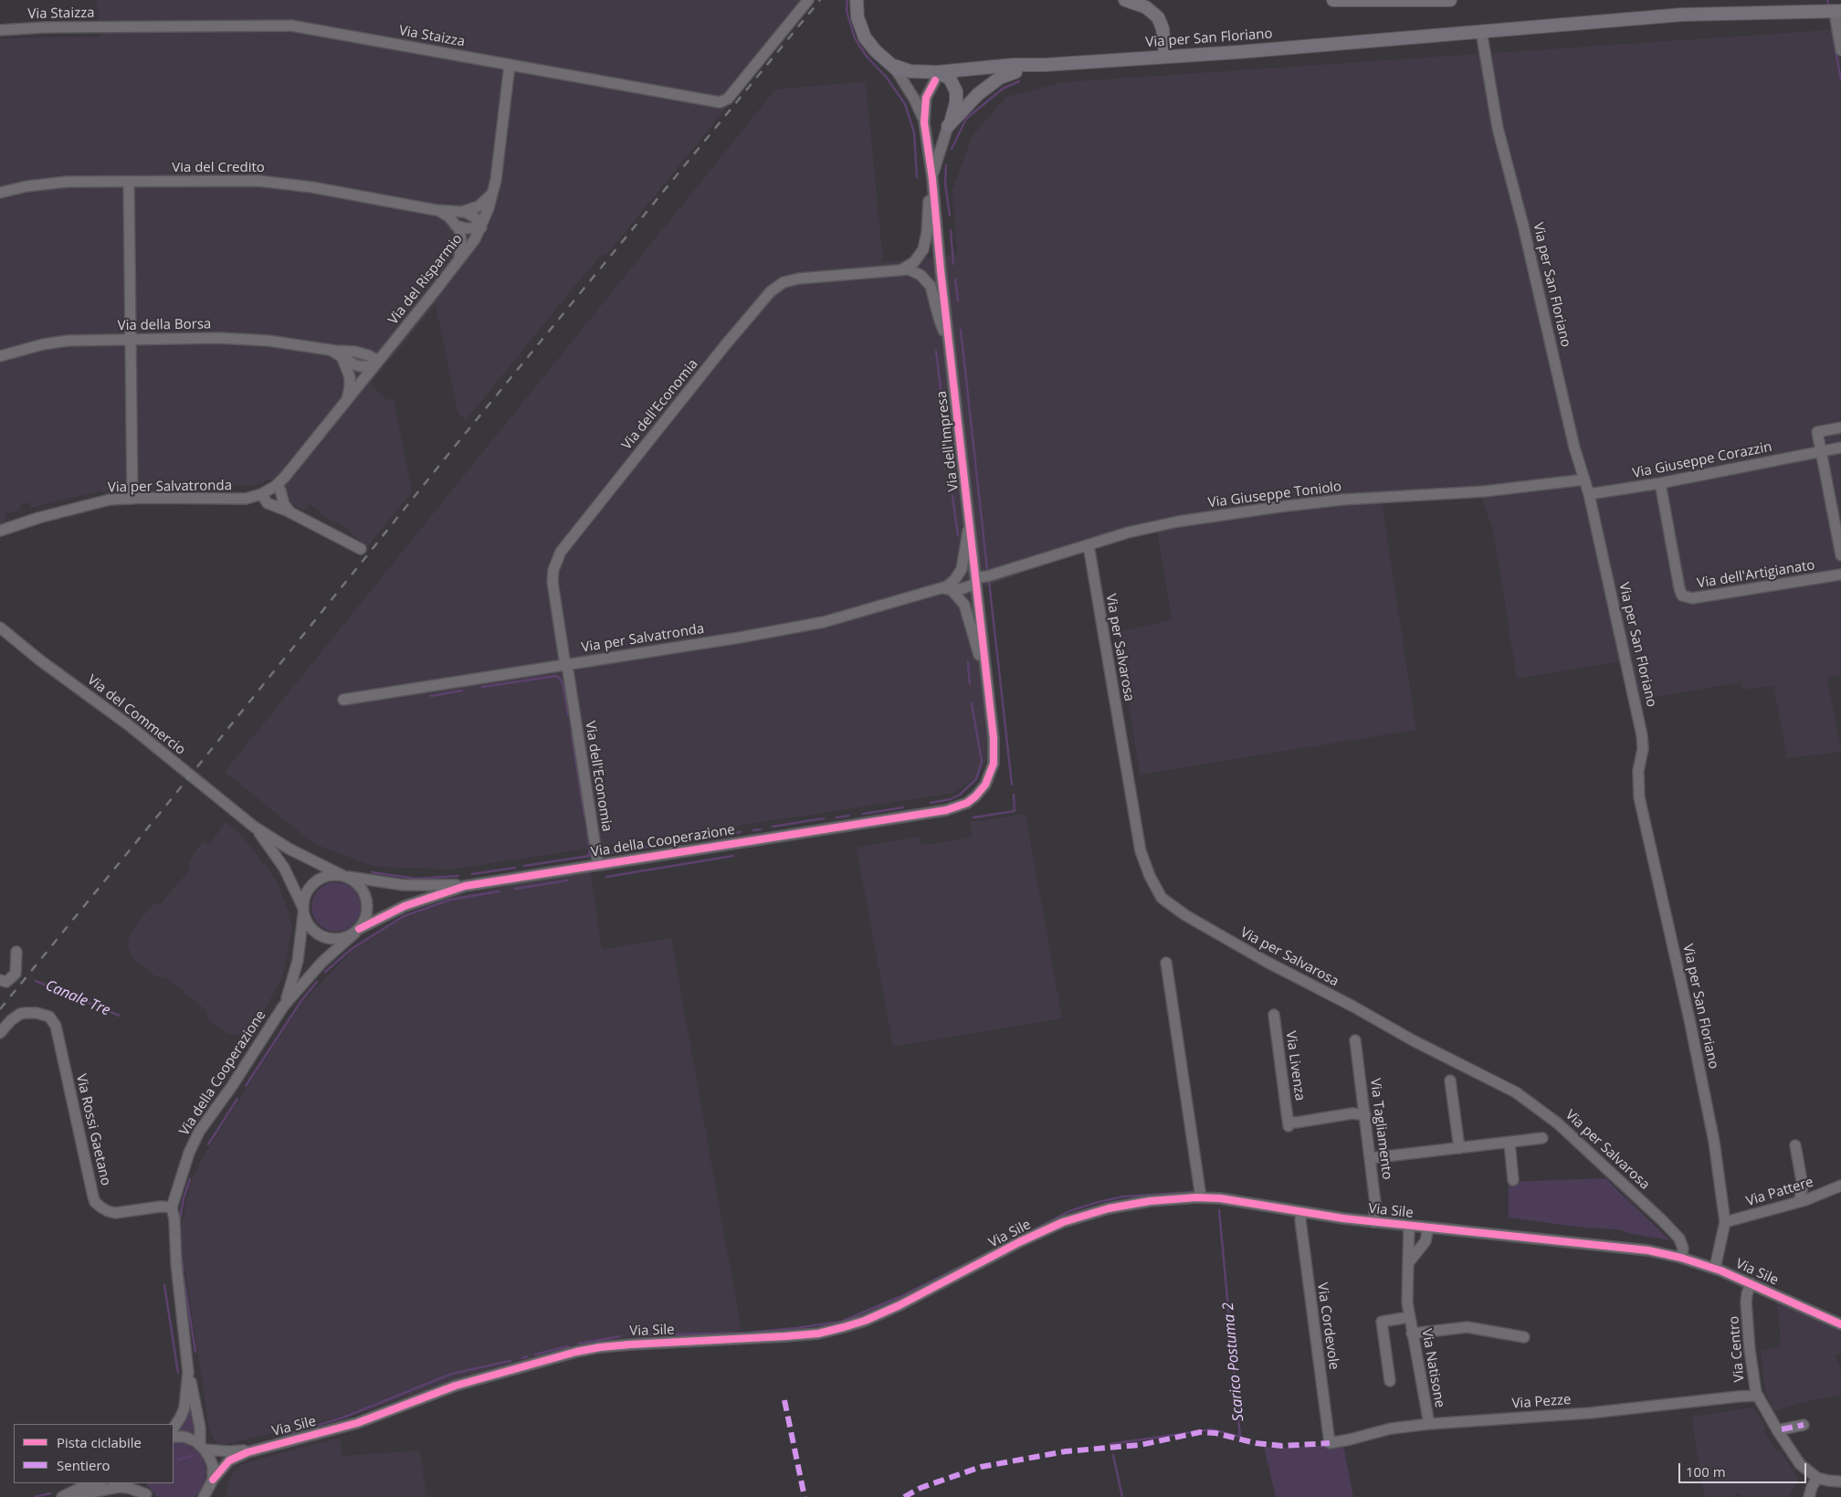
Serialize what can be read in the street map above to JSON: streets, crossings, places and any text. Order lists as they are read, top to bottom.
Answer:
{
  "streets": {
    "main road": ["Via per San Floriano"],
    "street": [
      "Via Staizza",
      "Via del Credito",
      "Via del Risparmio",
      "Via della Borsa",
      "Via dell'Economia",
      "Via dell'Impresa",
      "Via Giuseppe Corazzin",
      "Via per Salvatronda",
      "Via Giuseppe Toniolo",
      "Via dell'Artigianato",
      "Via per Salvarosa",
      "Via del Commercio",
      "Via della Cooperazione",
      "Via Livenza",
      "Via Tagliamento",
      "Via Rossi Gaetano",
      "Via Pattere",
      "Via Sile",
      "Via Cordevole",
      "Via Centro",
      "Via Natisone",
      "Via Pezze"
    ]
  },
  "crossings": [
    ["Via Staizza", "Via del Risparmio"],
    ["Via per San Floriano", "Via dell'Impresa"],
    ["Via per San Floriano", "Via Giuseppe Corazzin"],
    ["Via per San Floriano", "Via Giuseppe Toniolo"],
    ["Via per San Floriano", "Via Pattere"],
    ["Via per San Floriano", "Via Sile"],
    ["Via del Credito", "Via del Risparmio"],
    ["Via del Risparmio", "Via della Borsa"],
    ["Via del Risparmio", "Via per Salvatronda"],
    ["Via dell'Economia", "Via dell'Impresa"],
    ["Via dell'Economia", "Via per Salvatronda"],
    ["Via dell'Economia", "Via della Cooperazione"],
    ["Via dell'Impresa", "Via per Salvatronda"],
    ["Via dell'Impresa", "Via Giuseppe Toniolo"],
    ["Via dell'Impresa", "Via della Cooperazione"],
    ["Via Giuseppe Corazzin", "Via dell'Artigianato"],
    ["Via per Salvatronda", "Via Giuseppe Toniolo"],
    ["Via Giuseppe Toniolo", "Via per Salvarosa"],
    ["Via per Salvarosa", "Via Sile"],
    ["Via del Commercio", "Via della Cooperazione"],
    ["Via della Cooperazione", "Via Rossi Gaetano"],
    ["Via della Cooperazione", "Via Sile"],
    ["Via Livenza", "Via Tagliamento"],
    ["Via Tagliamento", "Via Sile"],
    ["Via Sile", "Via Cordevole"],
    ["Via Sile", "Via Centro"],
    ["Via Sile", "Via Natisone"],
    ["Via Cordevole", "Via Pezze"],
    ["Via Centro", "Via Pezze"],
    ["Via Natisone", "Via Pezze"]
  ],
  "water": ["Canale Tre", "Scarico Postuma 2"],
  "legend": ["Pista ciclabile", "Sentiero"],
  "scale_bar": "100 m"
}
